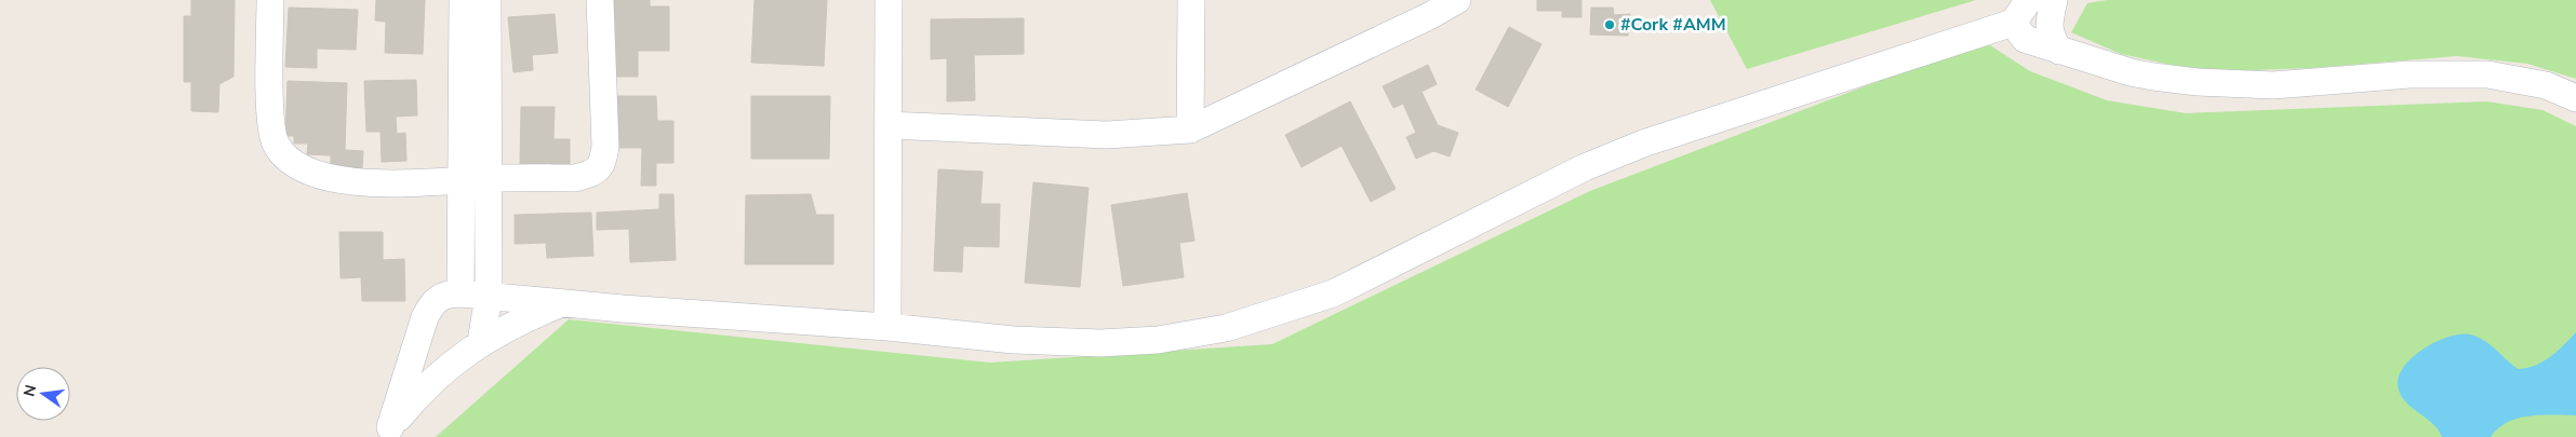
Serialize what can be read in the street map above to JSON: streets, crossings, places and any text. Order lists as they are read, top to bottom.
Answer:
{
  "places": ["#Cork #AMM"],
  "north": "left"
}
